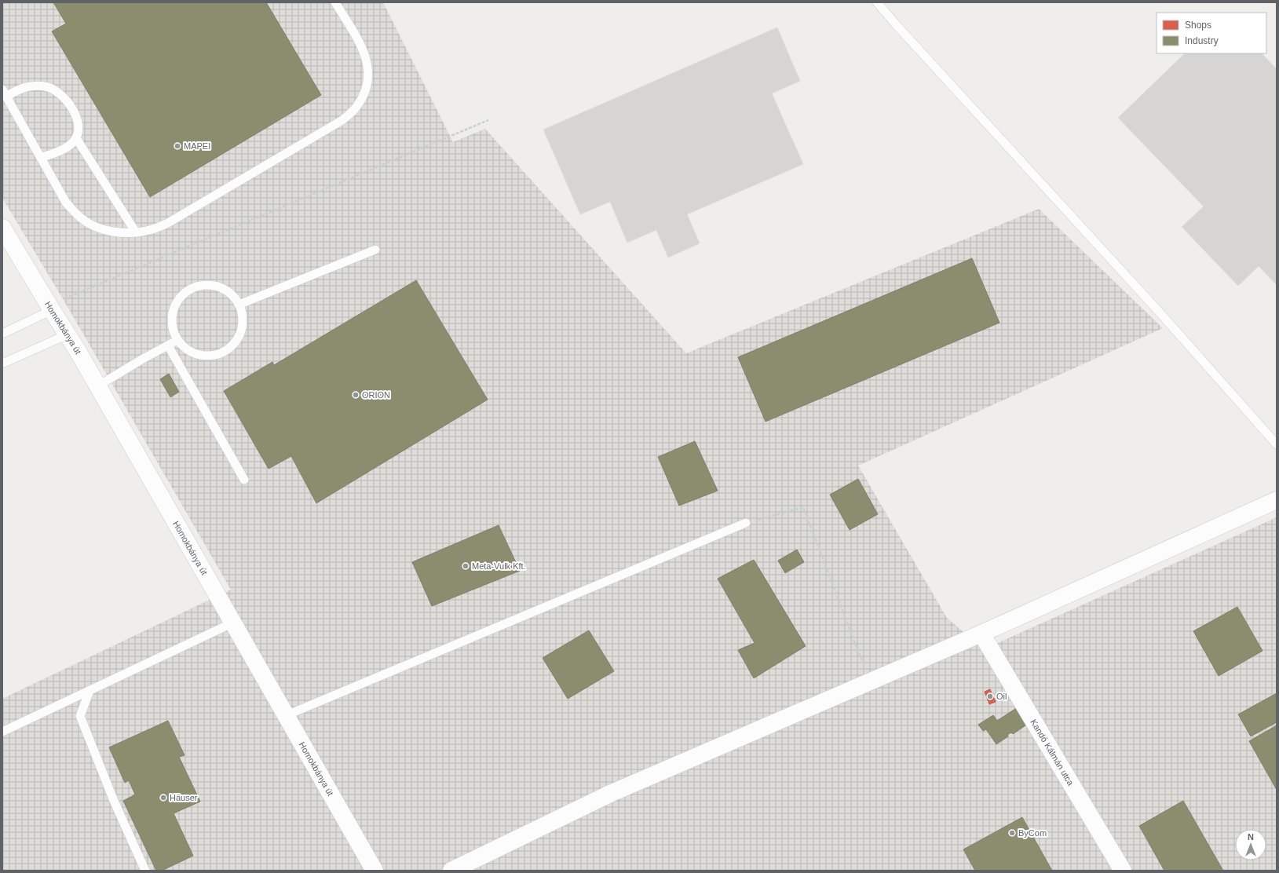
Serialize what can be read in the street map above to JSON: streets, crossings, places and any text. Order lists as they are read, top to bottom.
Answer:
{
  "streets": {
    "street": ["Homokbánya út", "Kandó Kálmán utca"]
  },
  "places": [
    "MAPEI",
    "ORION",
    "Meta-Vulk Kft.",
    "Oil",
    "Häuser",
    "ByCom"
  ],
  "legend": ["Shops", "Industry"],
  "north": "top"
}
